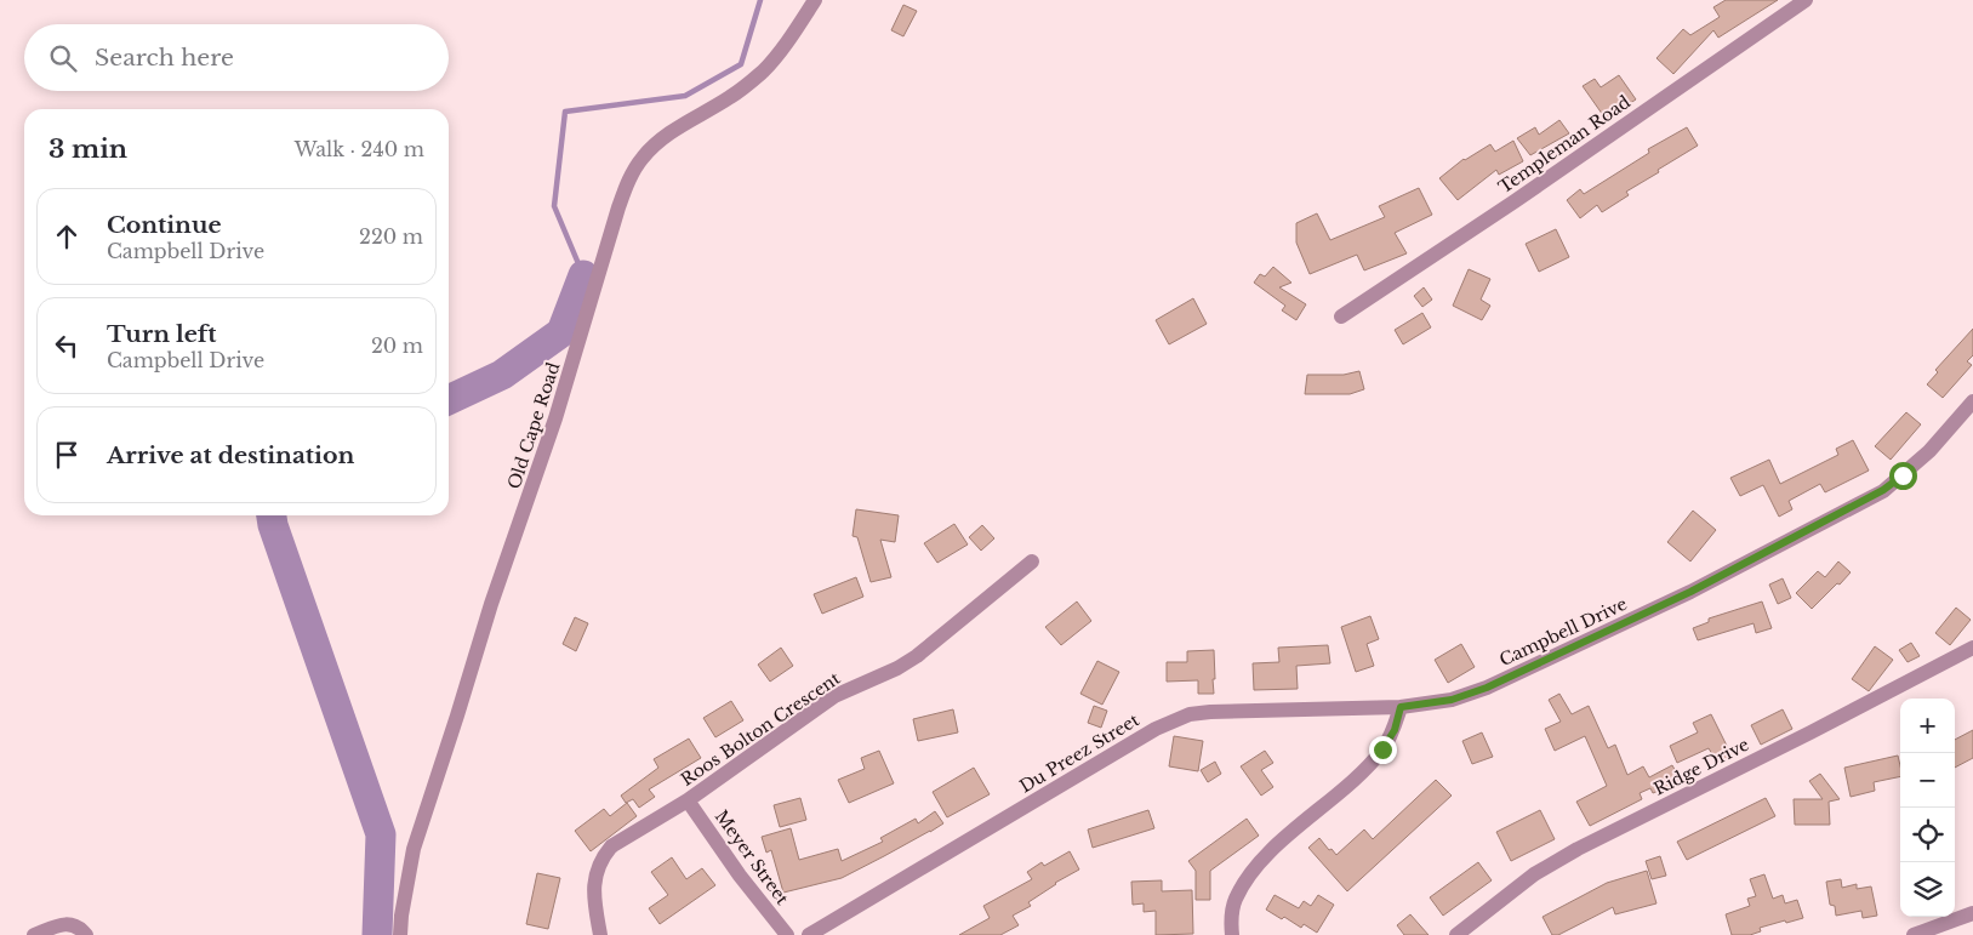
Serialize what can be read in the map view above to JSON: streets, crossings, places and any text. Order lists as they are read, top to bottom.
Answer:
{
  "streets": {
    "street": [
      "Templeman Road",
      "Old Cape Road",
      "Campbell Drive",
      "Roos Bolton Crescent",
      "Du Preez Street",
      "Ridge Drive",
      "Meyer Street"
    ]
  },
  "crossings": [
    ["Campbell Drive", "Du Preez Street"],
    ["Roos Bolton Crescent", "Meyer Street"]
  ],
  "page": {
    "search": "Search here",
    "heading": ["3 min", "Walk · 240 m"],
    "list": [
      ["Continue", "Campbell Drive", "220 m"],
      ["Turn left", "Campbell Drive", "20 m"],
      "Arrive at destination"
    ],
    "map_buttons": ["+", "−"]
  }
}
